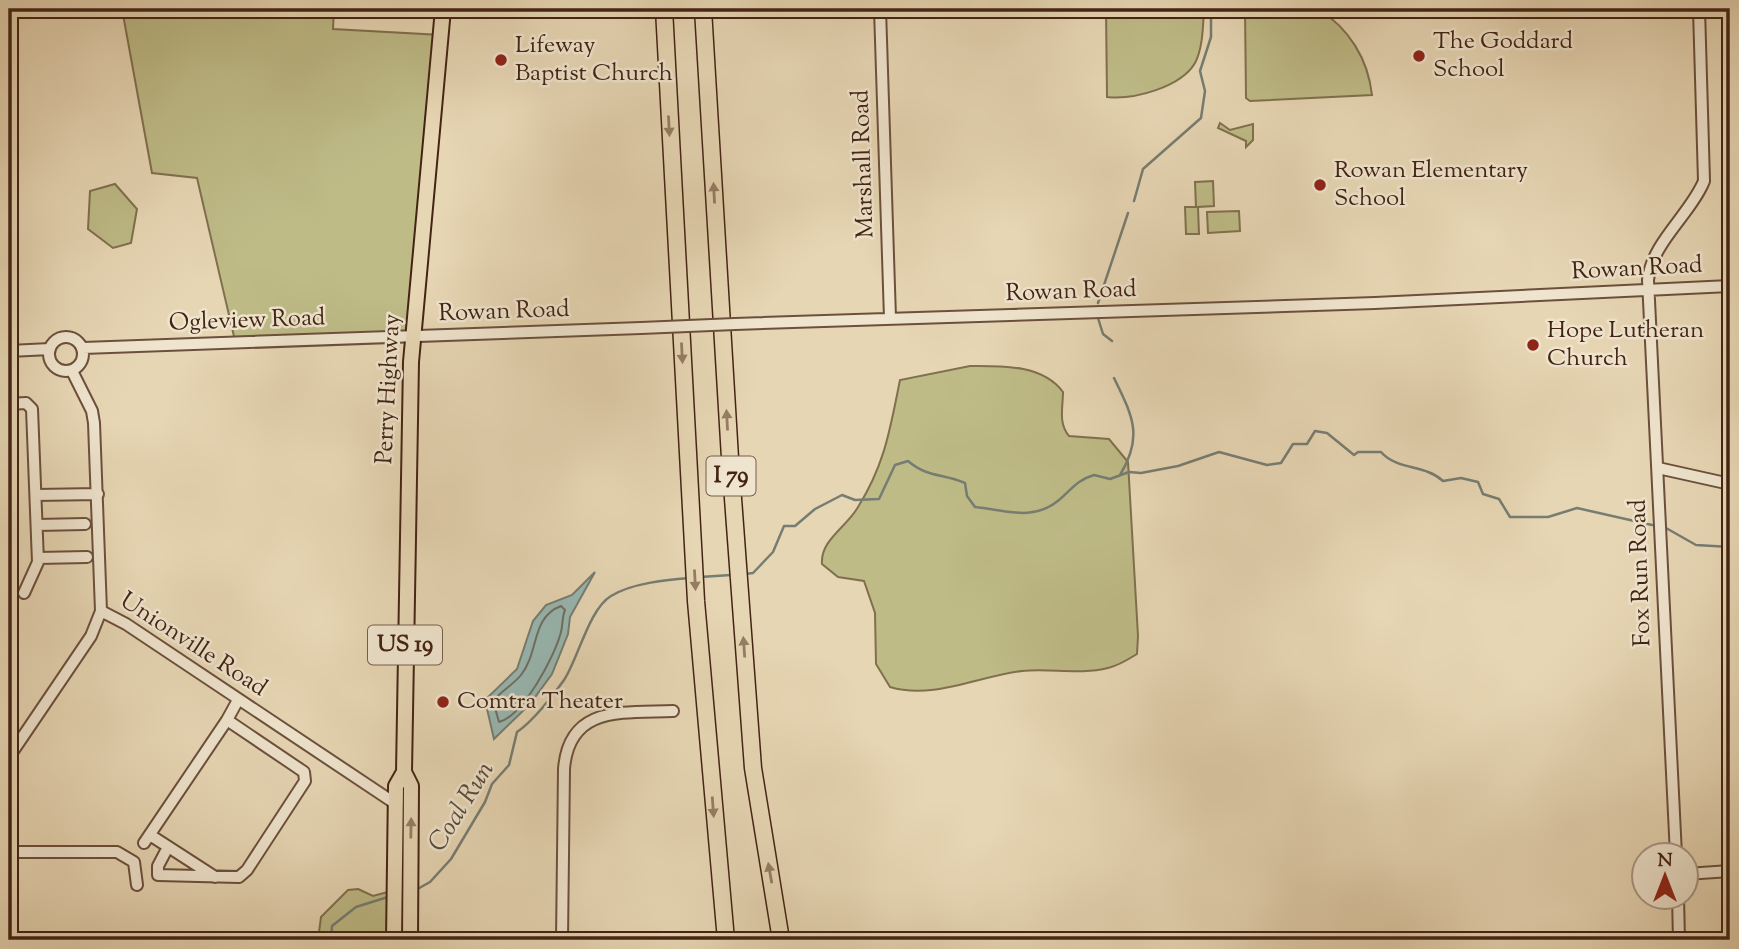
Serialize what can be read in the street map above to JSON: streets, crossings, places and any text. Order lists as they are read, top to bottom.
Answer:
{
  "streets": {
    "highway": ["I 79"],
    "main road": ["Perry Highway", "US 19"],
    "street": [
      "Marshall Road",
      "Rowan Road",
      "Ogleview Road",
      "Fox Run Road",
      "Unionville Road"
    ]
  },
  "crossings": [
    ["Marshall Road", "Rowan Road"],
    ["Rowan Road", "Ogleview Road"],
    ["Rowan Road", "Perry Highway"],
    ["Rowan Road", "Fox Run Road"],
    ["Ogleview Road", "Perry Highway"],
    ["Ogleview Road", "Unionville Road"],
    ["Perry Highway", "Unionville Road"]
  ],
  "water": ["Coal Run"],
  "places": [
    "The Goddard School",
    "Lifeway Baptist Church",
    "Rowan Elementary School",
    "Hope Lutheran Church",
    "Comtra Theater"
  ],
  "north": "top"
}
